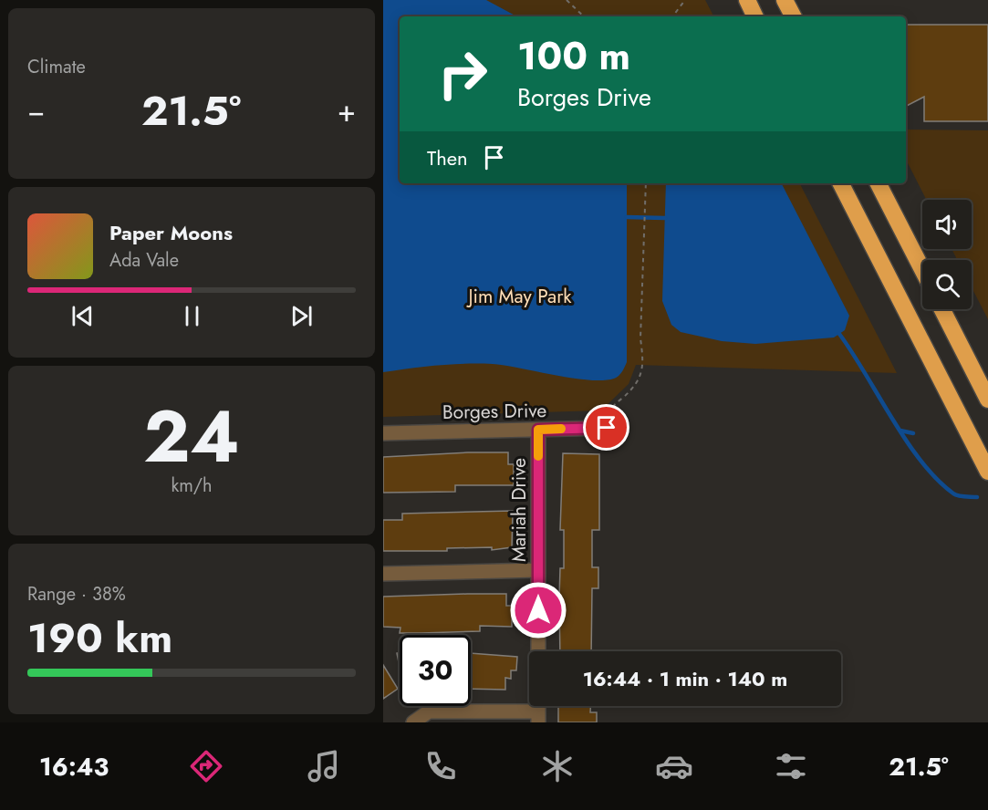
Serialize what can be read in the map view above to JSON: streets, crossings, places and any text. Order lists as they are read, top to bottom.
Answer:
{
  "streets": {
    "street": ["Borges Drive", "Mariah Drive"]
  },
  "crossings": [
    ["Borges Drive", "Mariah Drive"]
  ],
  "parks": ["Jim May Park"],
  "page": {
    "tile": [
      "Climate",
      ["24", "km/h"],
      ["Range · 38%", "190 km"]
    ],
    "turn": ["100 m", "Borges Drive"],
    "heat": ["−", "21.5°", "+"],
    "then": "Then",
    "song": ["Paper Moons", "Ada Vale"],
    "limit": "30",
    "trip": "16:44 · 1 min · 140 m",
    "tabs": ["16:43", "21.5°"]
  }
}
